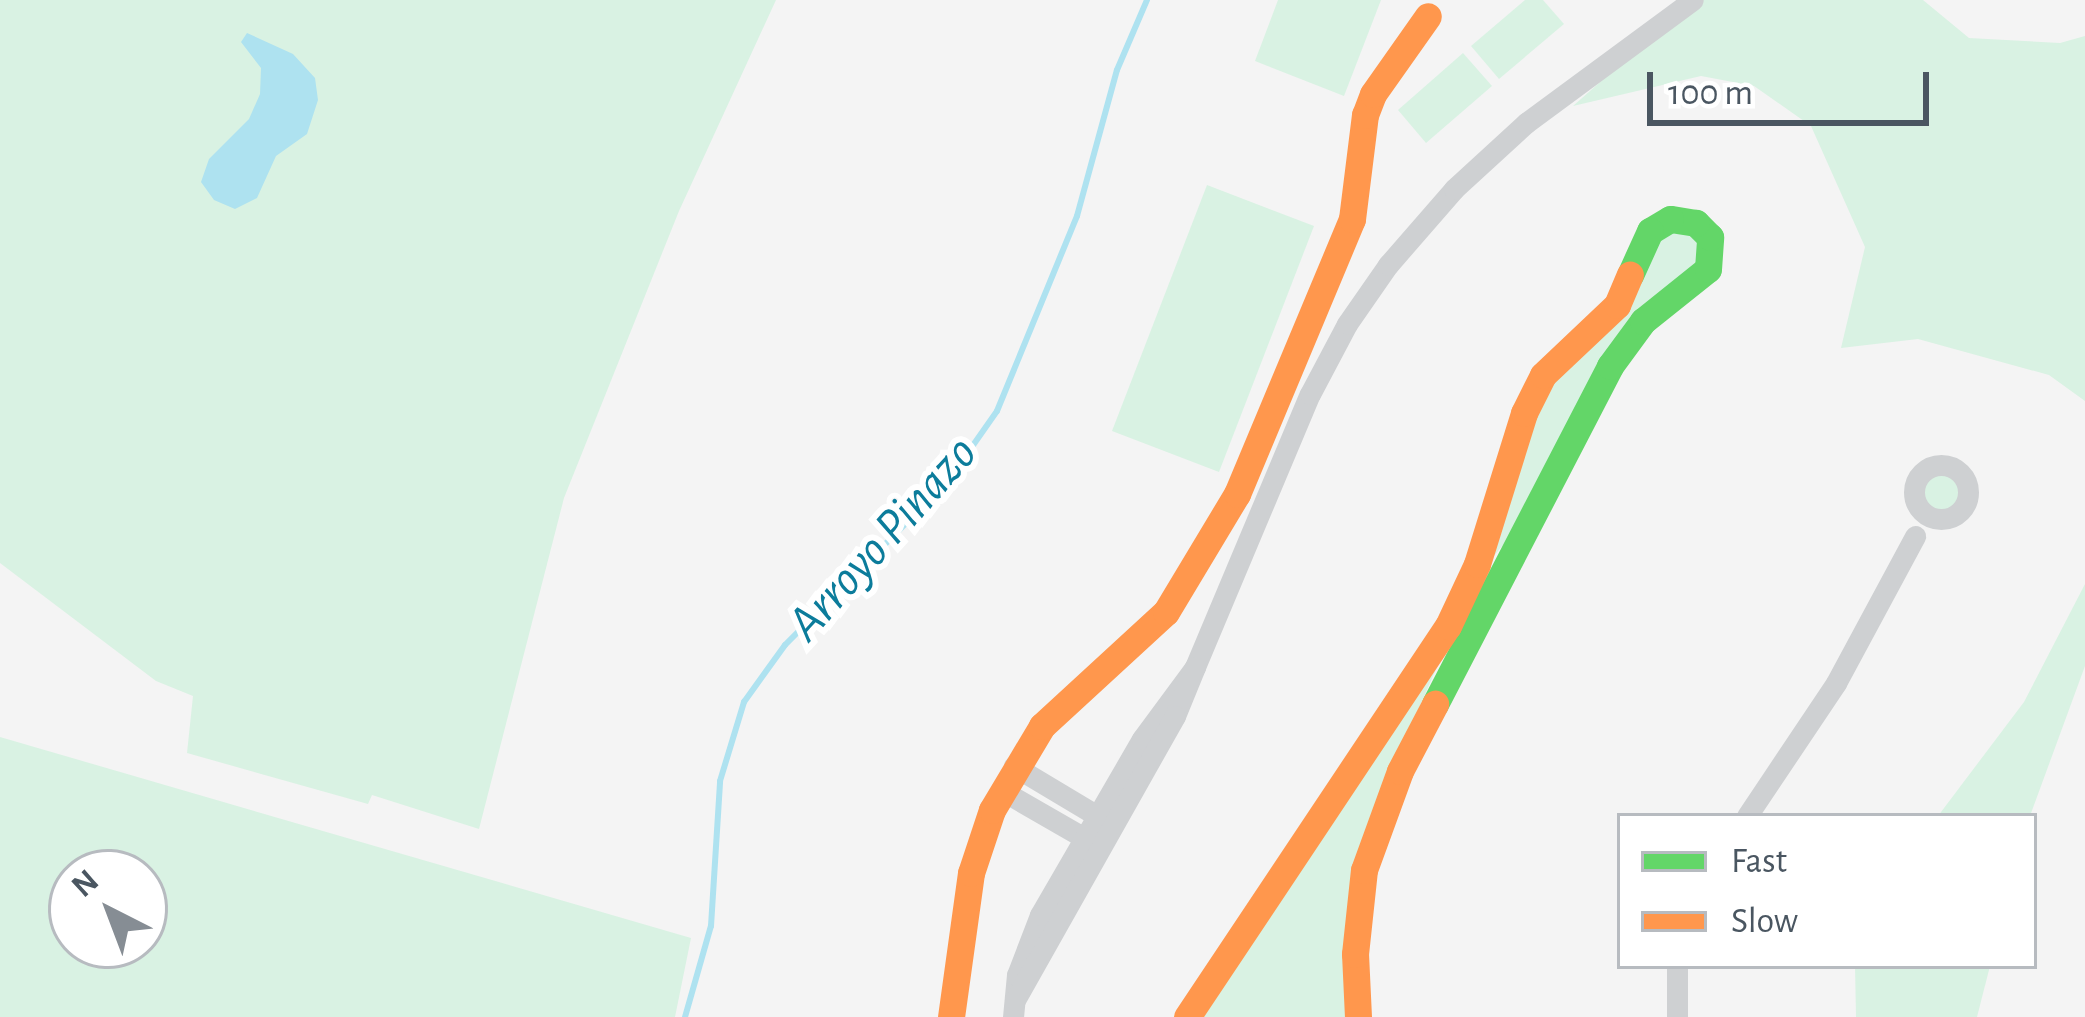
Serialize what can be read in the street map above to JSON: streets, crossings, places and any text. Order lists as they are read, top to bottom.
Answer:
{
  "water": ["Arroyo Pinazo"],
  "legend": ["Fast", "Slow"],
  "scale_bar": "100 m",
  "north": "top left"
}
